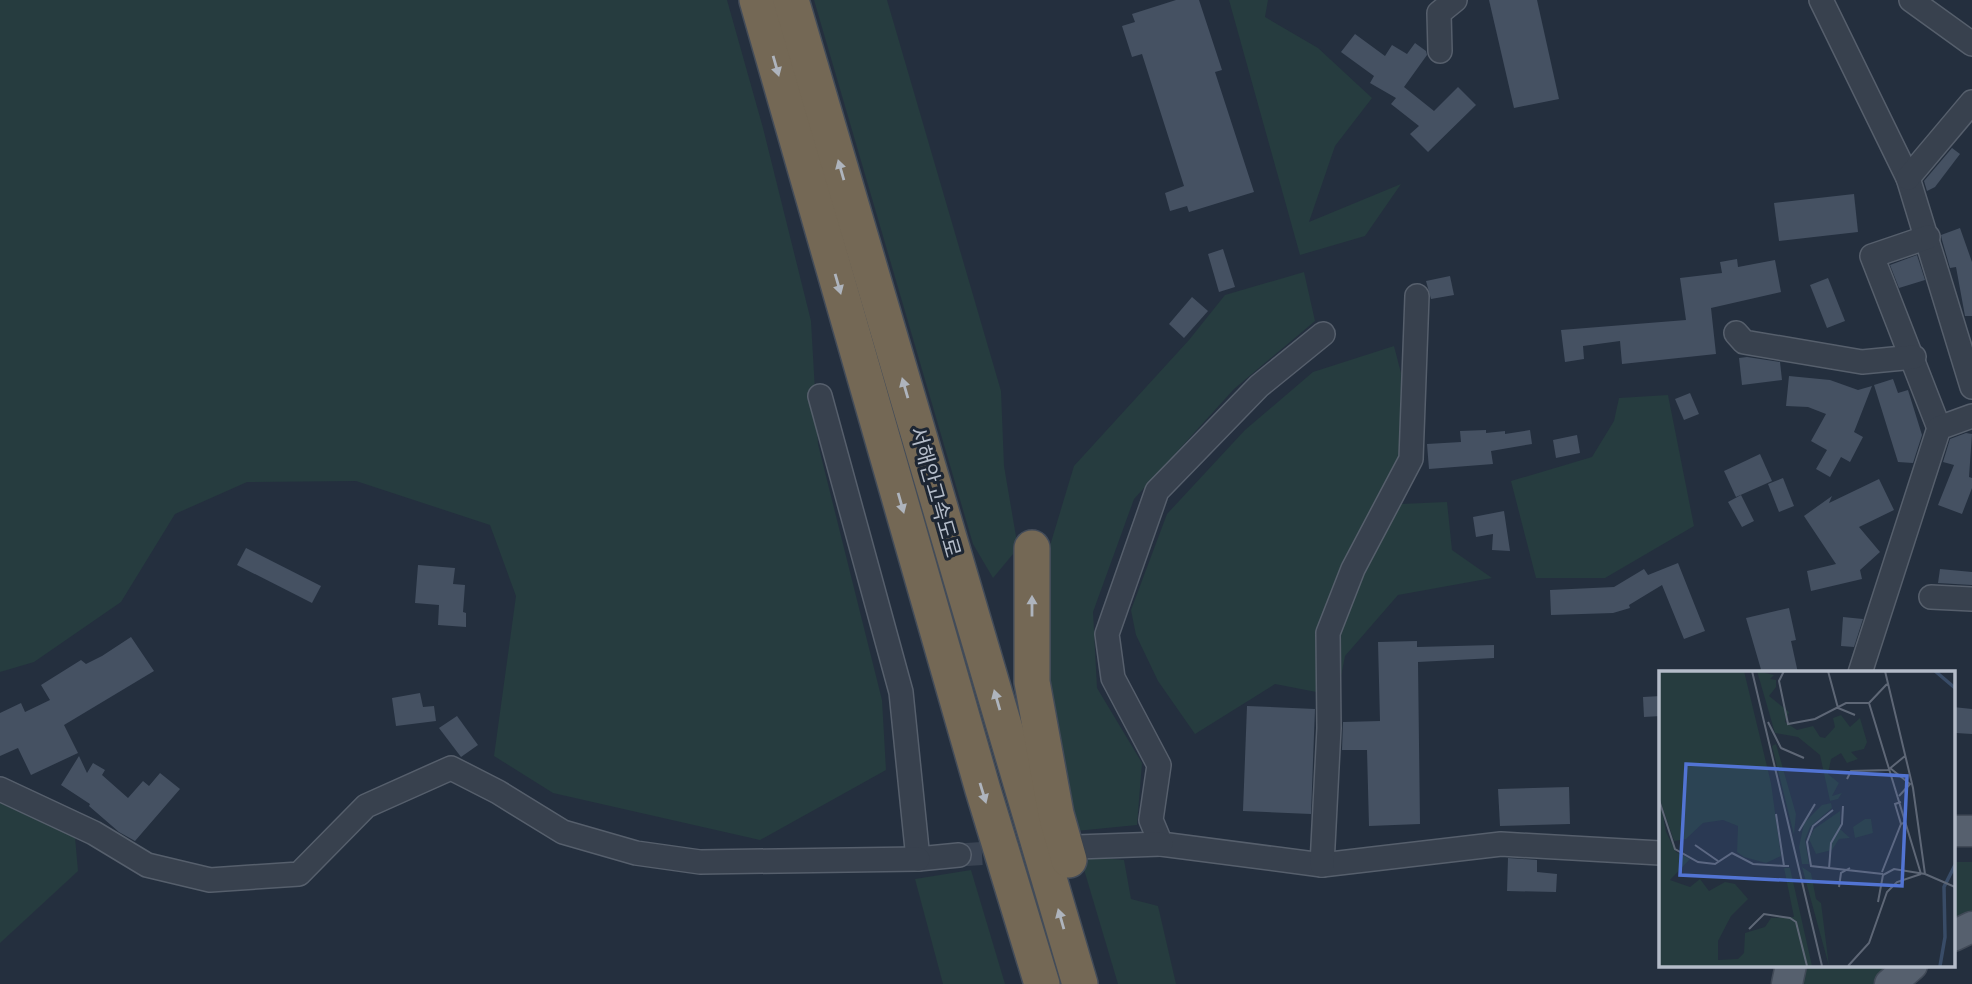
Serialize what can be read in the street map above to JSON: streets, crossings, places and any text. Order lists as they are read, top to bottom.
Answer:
{
  "streets": {
    "highway": ["서해안고속도로"]
  }
}
